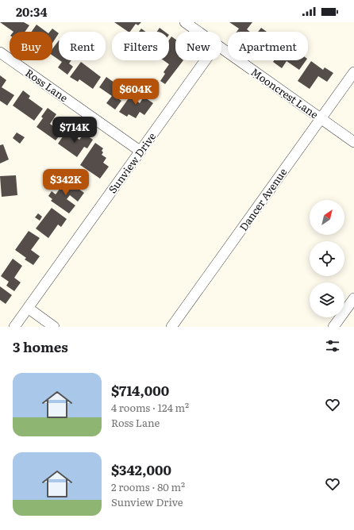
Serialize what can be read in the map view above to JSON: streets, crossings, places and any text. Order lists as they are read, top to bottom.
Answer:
{
  "streets": {
    "street": [
      "Ross Lane",
      "Mooncrest Lane",
      "Sunview Drive",
      "Dancer Avenue"
    ]
  },
  "crossings": [
    ["Ross Lane", "Sunview Drive"],
    ["Mooncrest Lane", "Dancer Avenue"]
  ],
  "north": "top right",
  "page": {
    "status": "20:34",
    "chip": [
      "Buy",
      "Rent",
      "Filters",
      "New",
      "Apartment"
    ],
    "price": ["$604K", "$714K", "$342K"],
    "heading": "3 homes",
    "list": [
      {
        "name": "$714,000",
        "note": "4 rooms · 124 m² · Ross Lane"
      },
      {
        "name": "$342,000",
        "note": "2 rooms · 80 m² · Sunview Drive"
      }
    ]
  }
}
